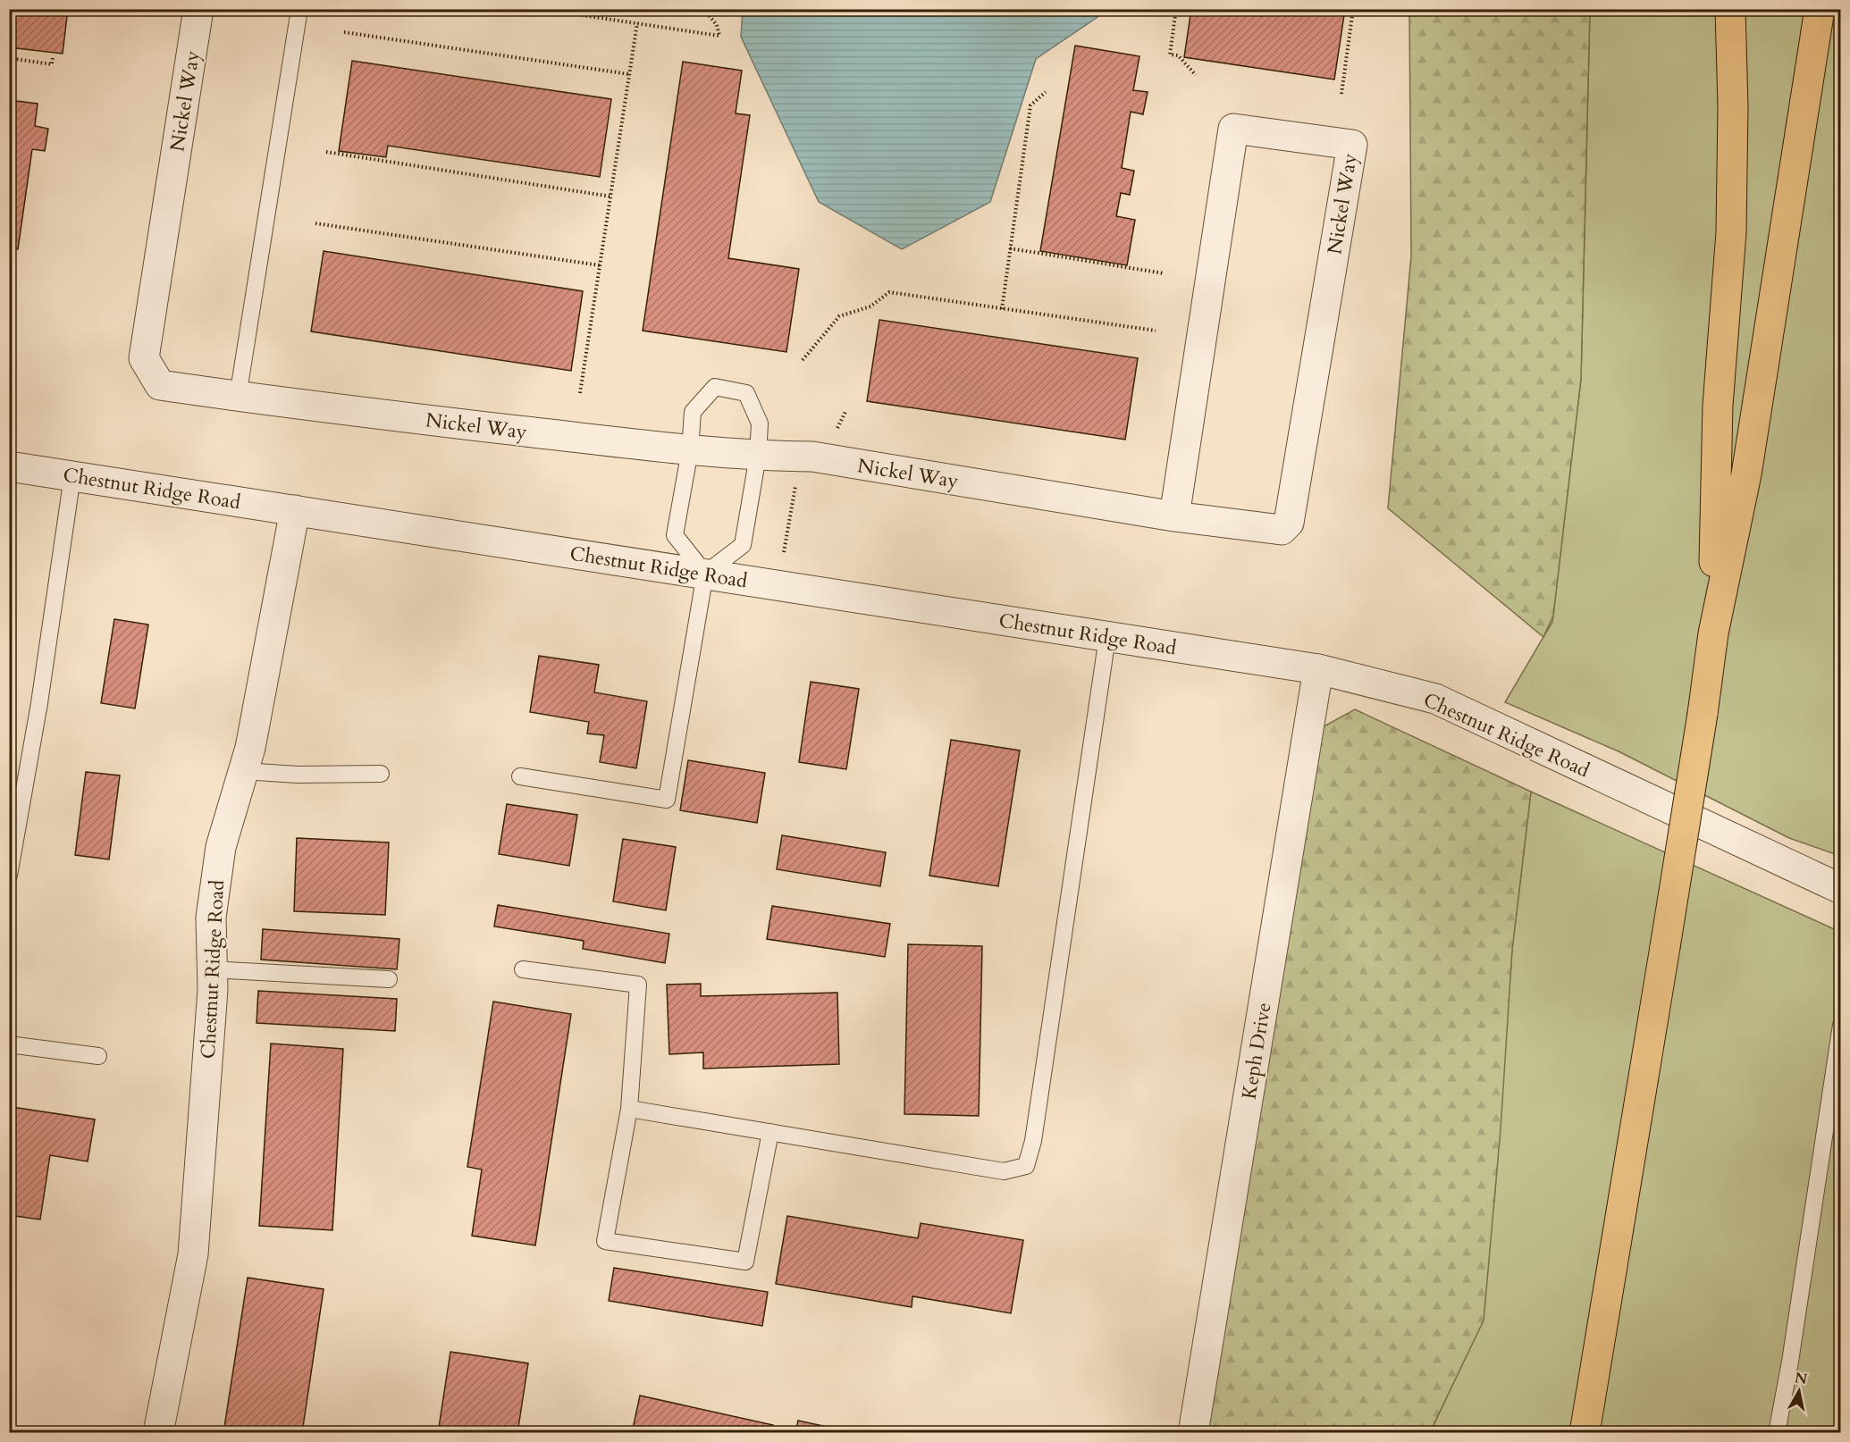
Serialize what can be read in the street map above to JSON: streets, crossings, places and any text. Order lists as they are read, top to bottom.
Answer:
{
  "streets": {
    "street": ["Nickel Way", "Chestnut Ridge Road", "Keph Drive"]
  },
  "crossings": [
    ["Chestnut Ridge Road", "Keph Drive"]
  ],
  "north": "top"
}
